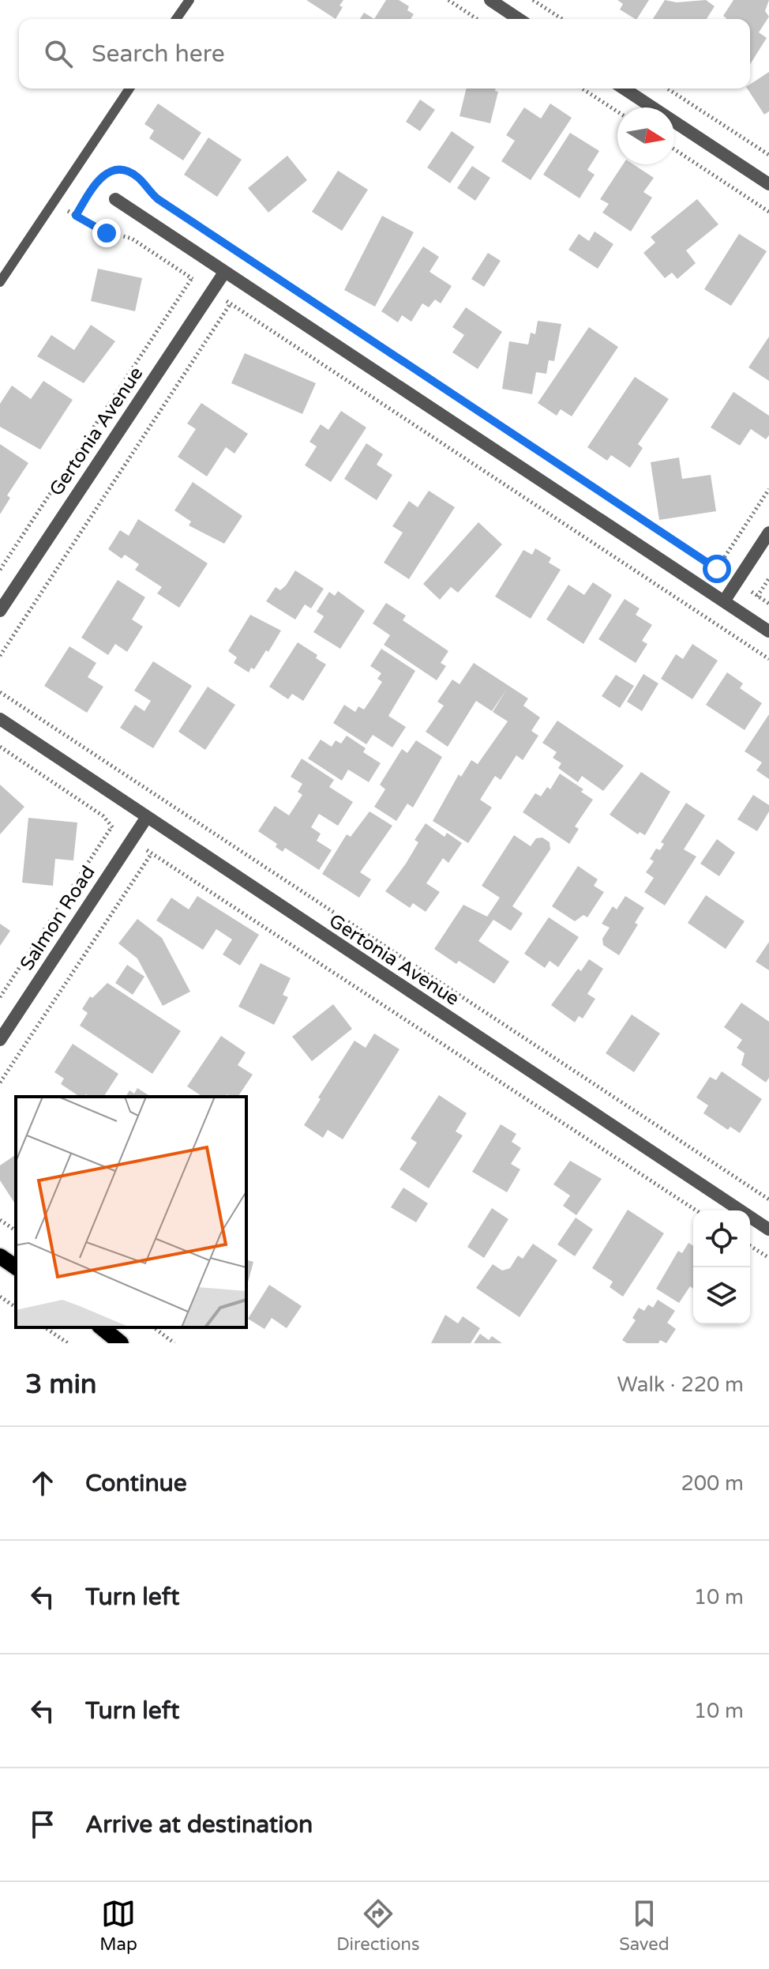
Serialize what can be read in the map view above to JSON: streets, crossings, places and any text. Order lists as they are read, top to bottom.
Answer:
{
  "streets": {
    "street": ["Gertonia Avenue", "Salmon Road"]
  },
  "crossings": [
    ["Gertonia Avenue", "Salmon Road"]
  ],
  "north": "right",
  "page": {
    "search": "Search here",
    "heading": ["3 min", "Walk · 220 m"],
    "list": [
      ["Continue", "200 m"],
      ["Turn left", "10 m"],
      ["Turn left", "10 m"],
      "Arrive at destination"
    ],
    "nav": ["Map", "Directions", "Saved"]
  }
}
